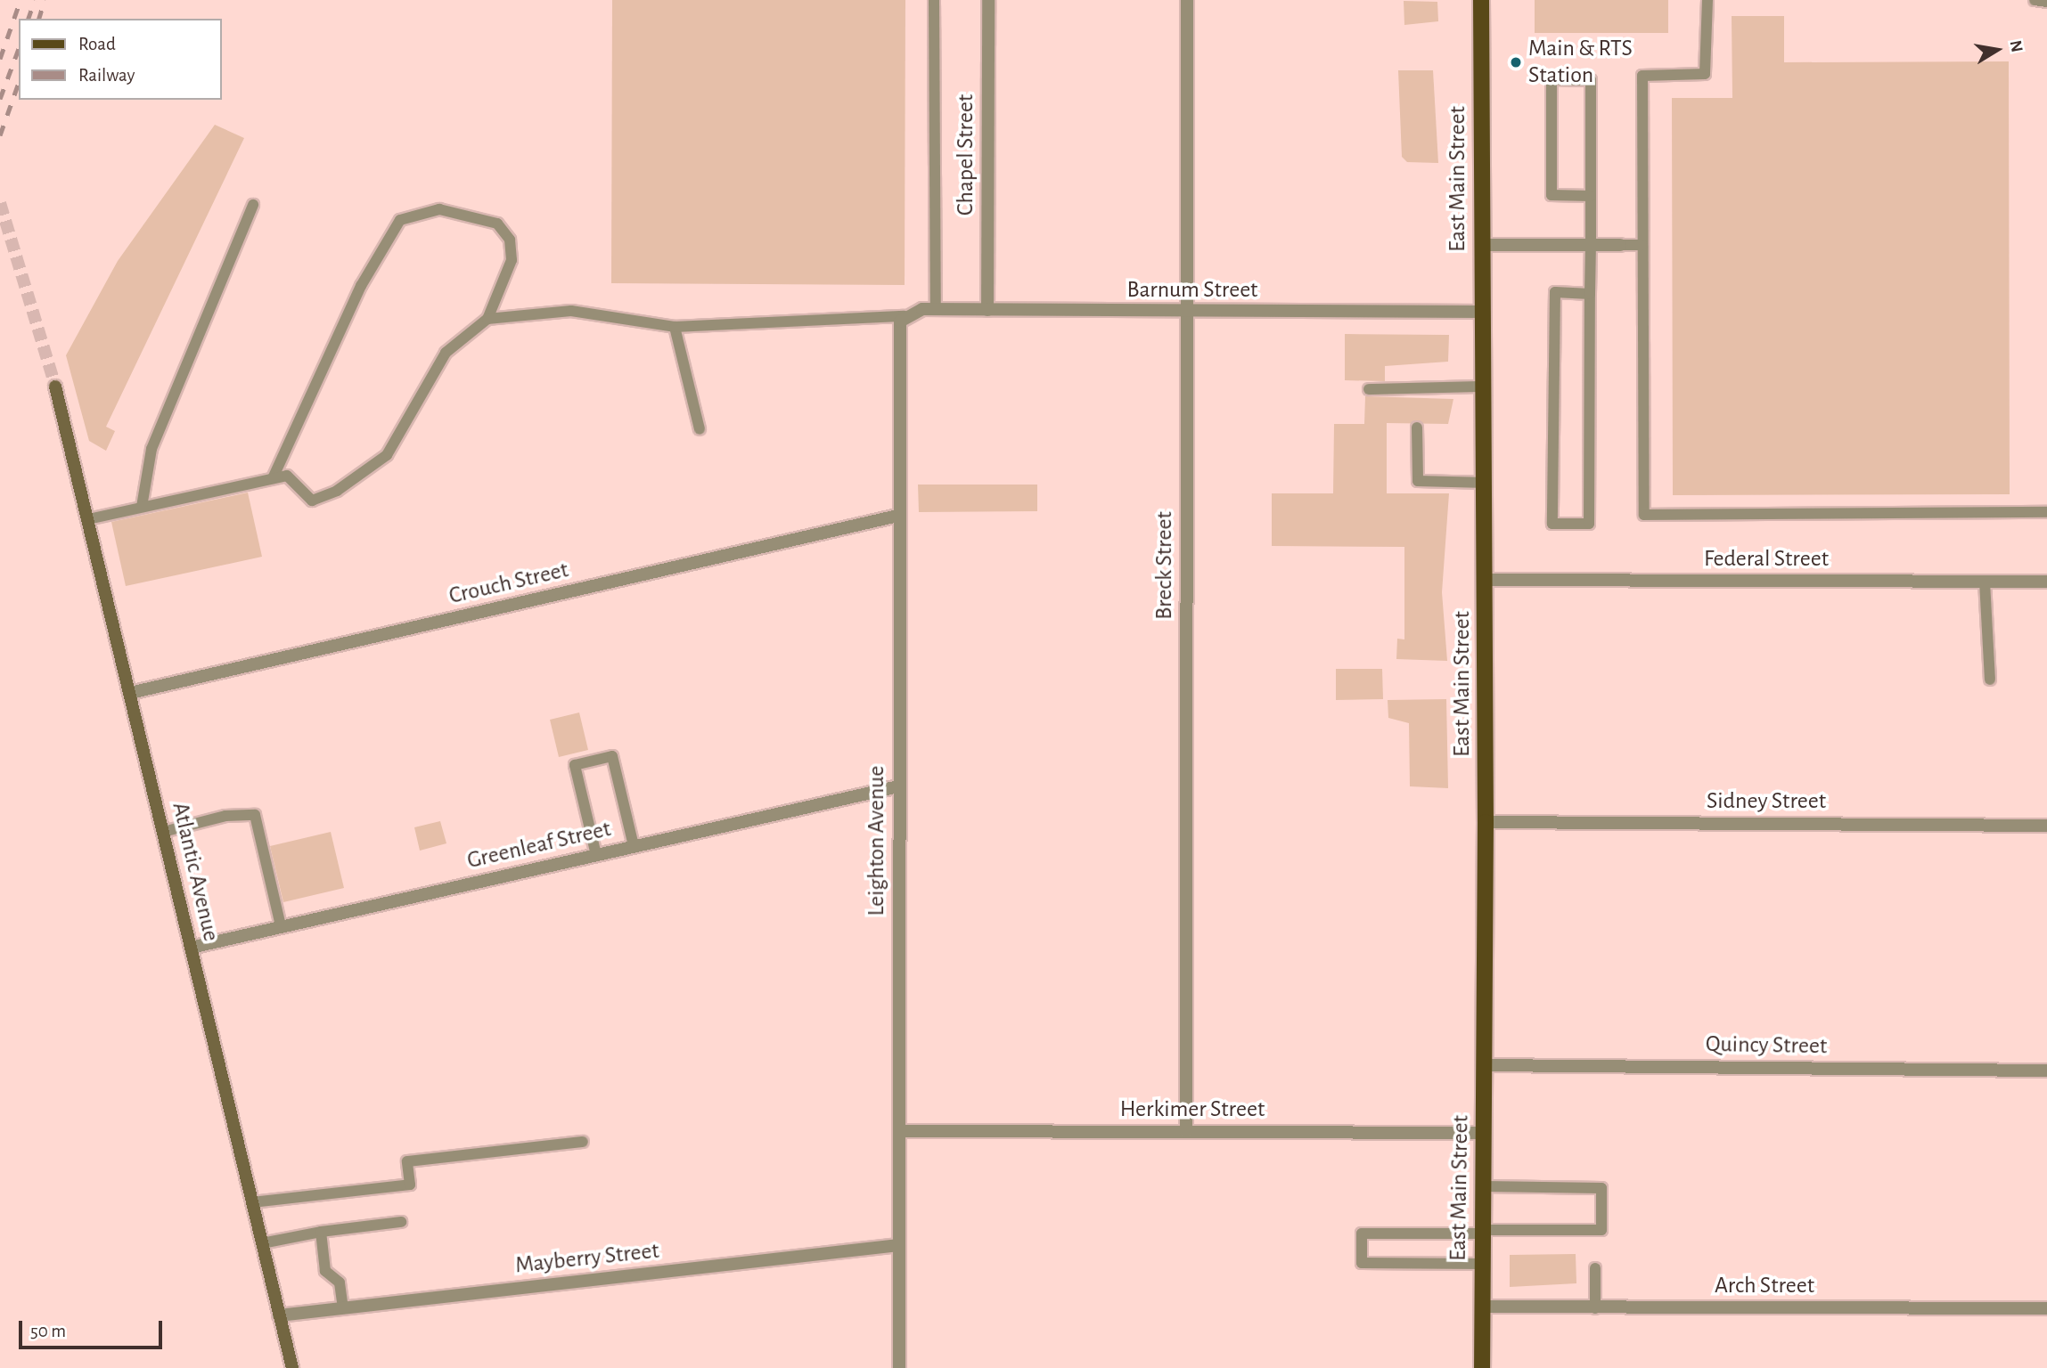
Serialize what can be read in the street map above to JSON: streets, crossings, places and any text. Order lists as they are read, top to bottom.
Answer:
{
  "streets": {
    "main road": ["East Main Street", "Atlantic Avenue"],
    "street": [
      "Chapel Street",
      "Barnum Street",
      "Federal Street",
      "Breck Street",
      "Crouch Street",
      "Sidney Street",
      "Leighton Avenue",
      "Greenleaf Street",
      "Quincy Street",
      "Herkimer Street",
      "Mayberry Street",
      "Arch Street"
    ]
  },
  "crossings": [
    ["Chapel Street", "Barnum Street"],
    ["East Main Street", "Barnum Street"],
    ["East Main Street", "Federal Street"],
    ["East Main Street", "Sidney Street"],
    ["East Main Street", "Quincy Street"],
    ["East Main Street", "Herkimer Street"],
    ["East Main Street", "Arch Street"],
    ["Barnum Street", "Breck Street"],
    ["Barnum Street", "Leighton Avenue"],
    ["Breck Street", "Herkimer Street"],
    ["Crouch Street", "Leighton Avenue"],
    ["Crouch Street", "Atlantic Avenue"],
    ["Leighton Avenue", "Greenleaf Street"],
    ["Leighton Avenue", "Herkimer Street"],
    ["Leighton Avenue", "Mayberry Street"],
    ["Greenleaf Street", "Atlantic Avenue"],
    ["Atlantic Avenue", "Mayberry Street"]
  ],
  "places": ["Main & RTS Station"],
  "legend": ["Road", "Railway"],
  "scale_bar": "50 m",
  "north": "right"
}
